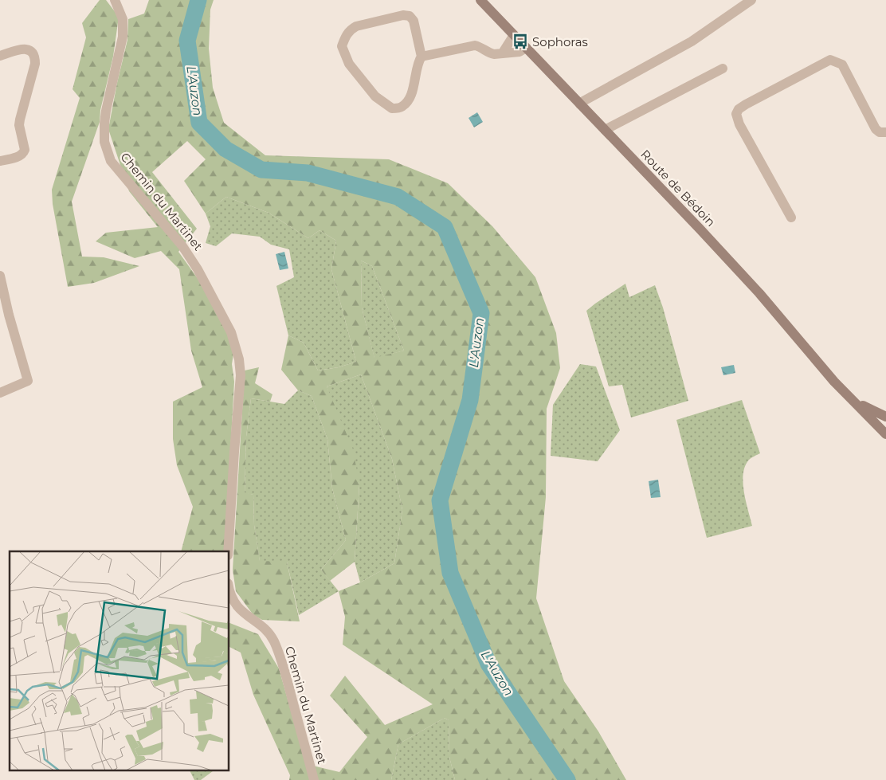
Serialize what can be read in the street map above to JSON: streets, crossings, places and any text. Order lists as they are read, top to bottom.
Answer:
{
  "streets": {
    "main road": ["Route de Bédoin"],
    "street": ["Chemin du Martinet"]
  },
  "water": ["L'Auzon"],
  "places": {
    "bus stop": ["Sophoras"]
  }
}
